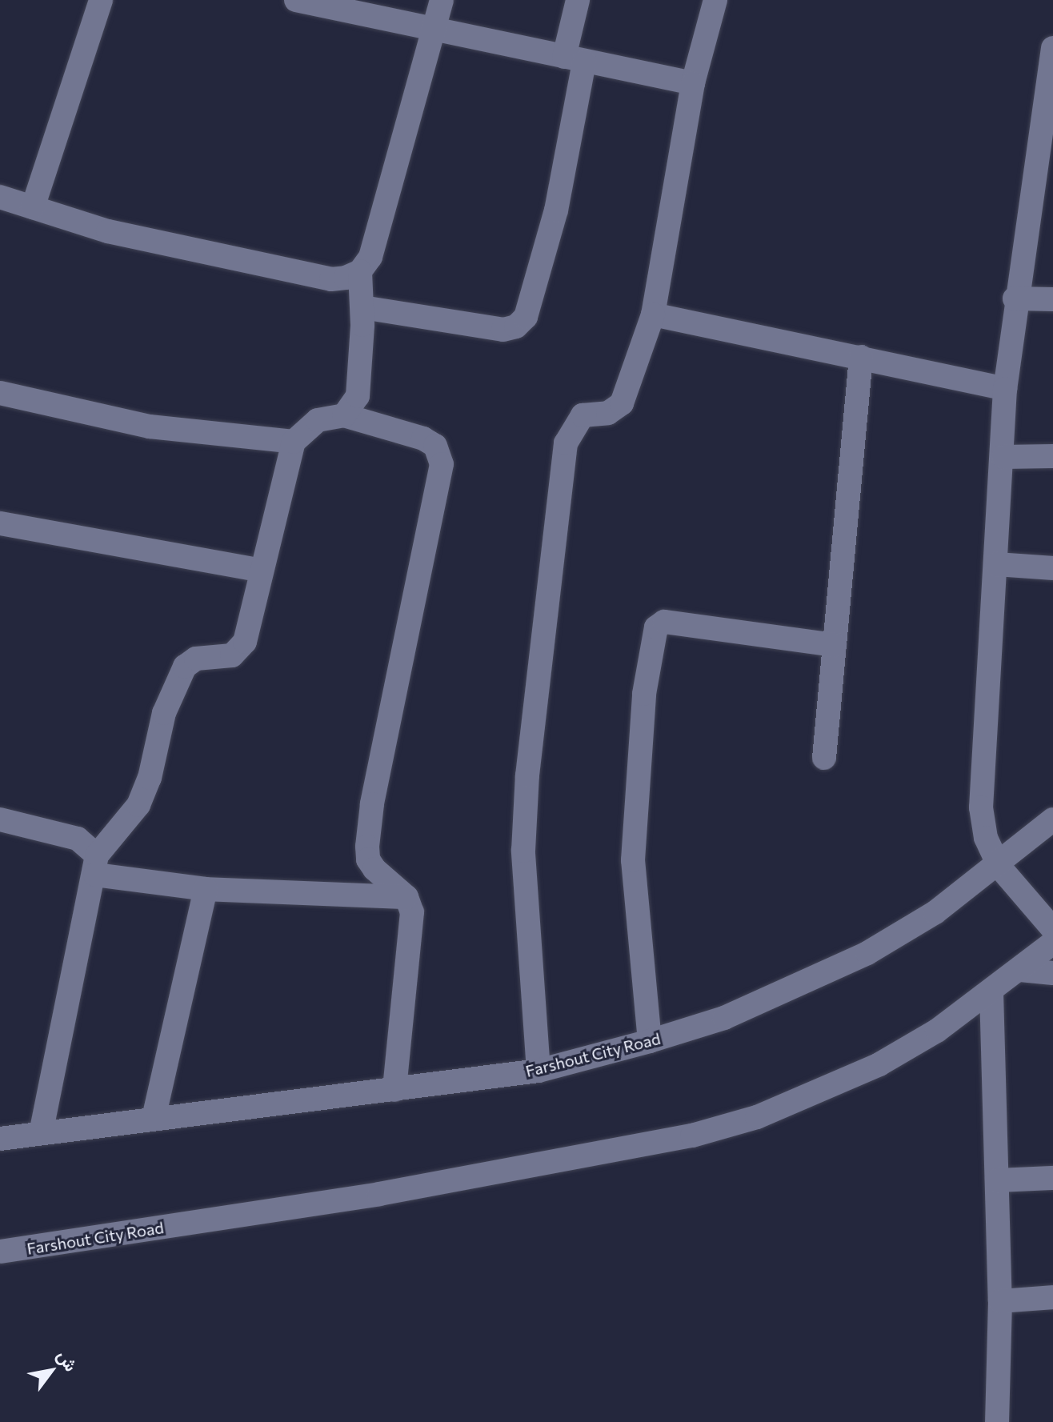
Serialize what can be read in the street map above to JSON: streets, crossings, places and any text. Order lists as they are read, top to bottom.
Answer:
{
  "streets": {
    "street": ["Farshout City Road"]
  },
  "north": "top right"
}
